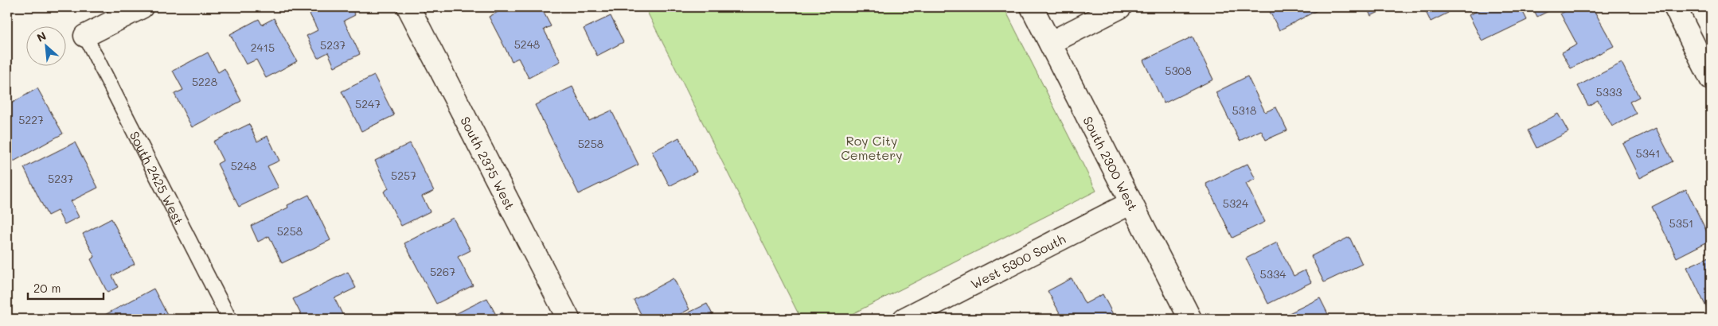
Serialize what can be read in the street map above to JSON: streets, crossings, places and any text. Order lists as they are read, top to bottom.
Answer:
{
  "streets": {
    "street": ["South 2375 West", "South 2300 West", "West 5300 South"],
    "lane": ["South 2425 West"]
  },
  "crossings": [
    ["South 2300 West", "West 5300 South"]
  ],
  "parks": ["Roy City Cemetery"],
  "house_numbers": [
    "5248",
    "5237",
    "2415",
    "5308",
    "5228",
    "5333",
    "5247",
    "5318",
    "5227",
    "5258",
    "5341",
    "5248",
    "5257",
    "5237",
    "5324",
    "5351",
    "5258",
    "5267",
    "5334"
  ],
  "scale_bar": "20 m",
  "north": "top left"
}
